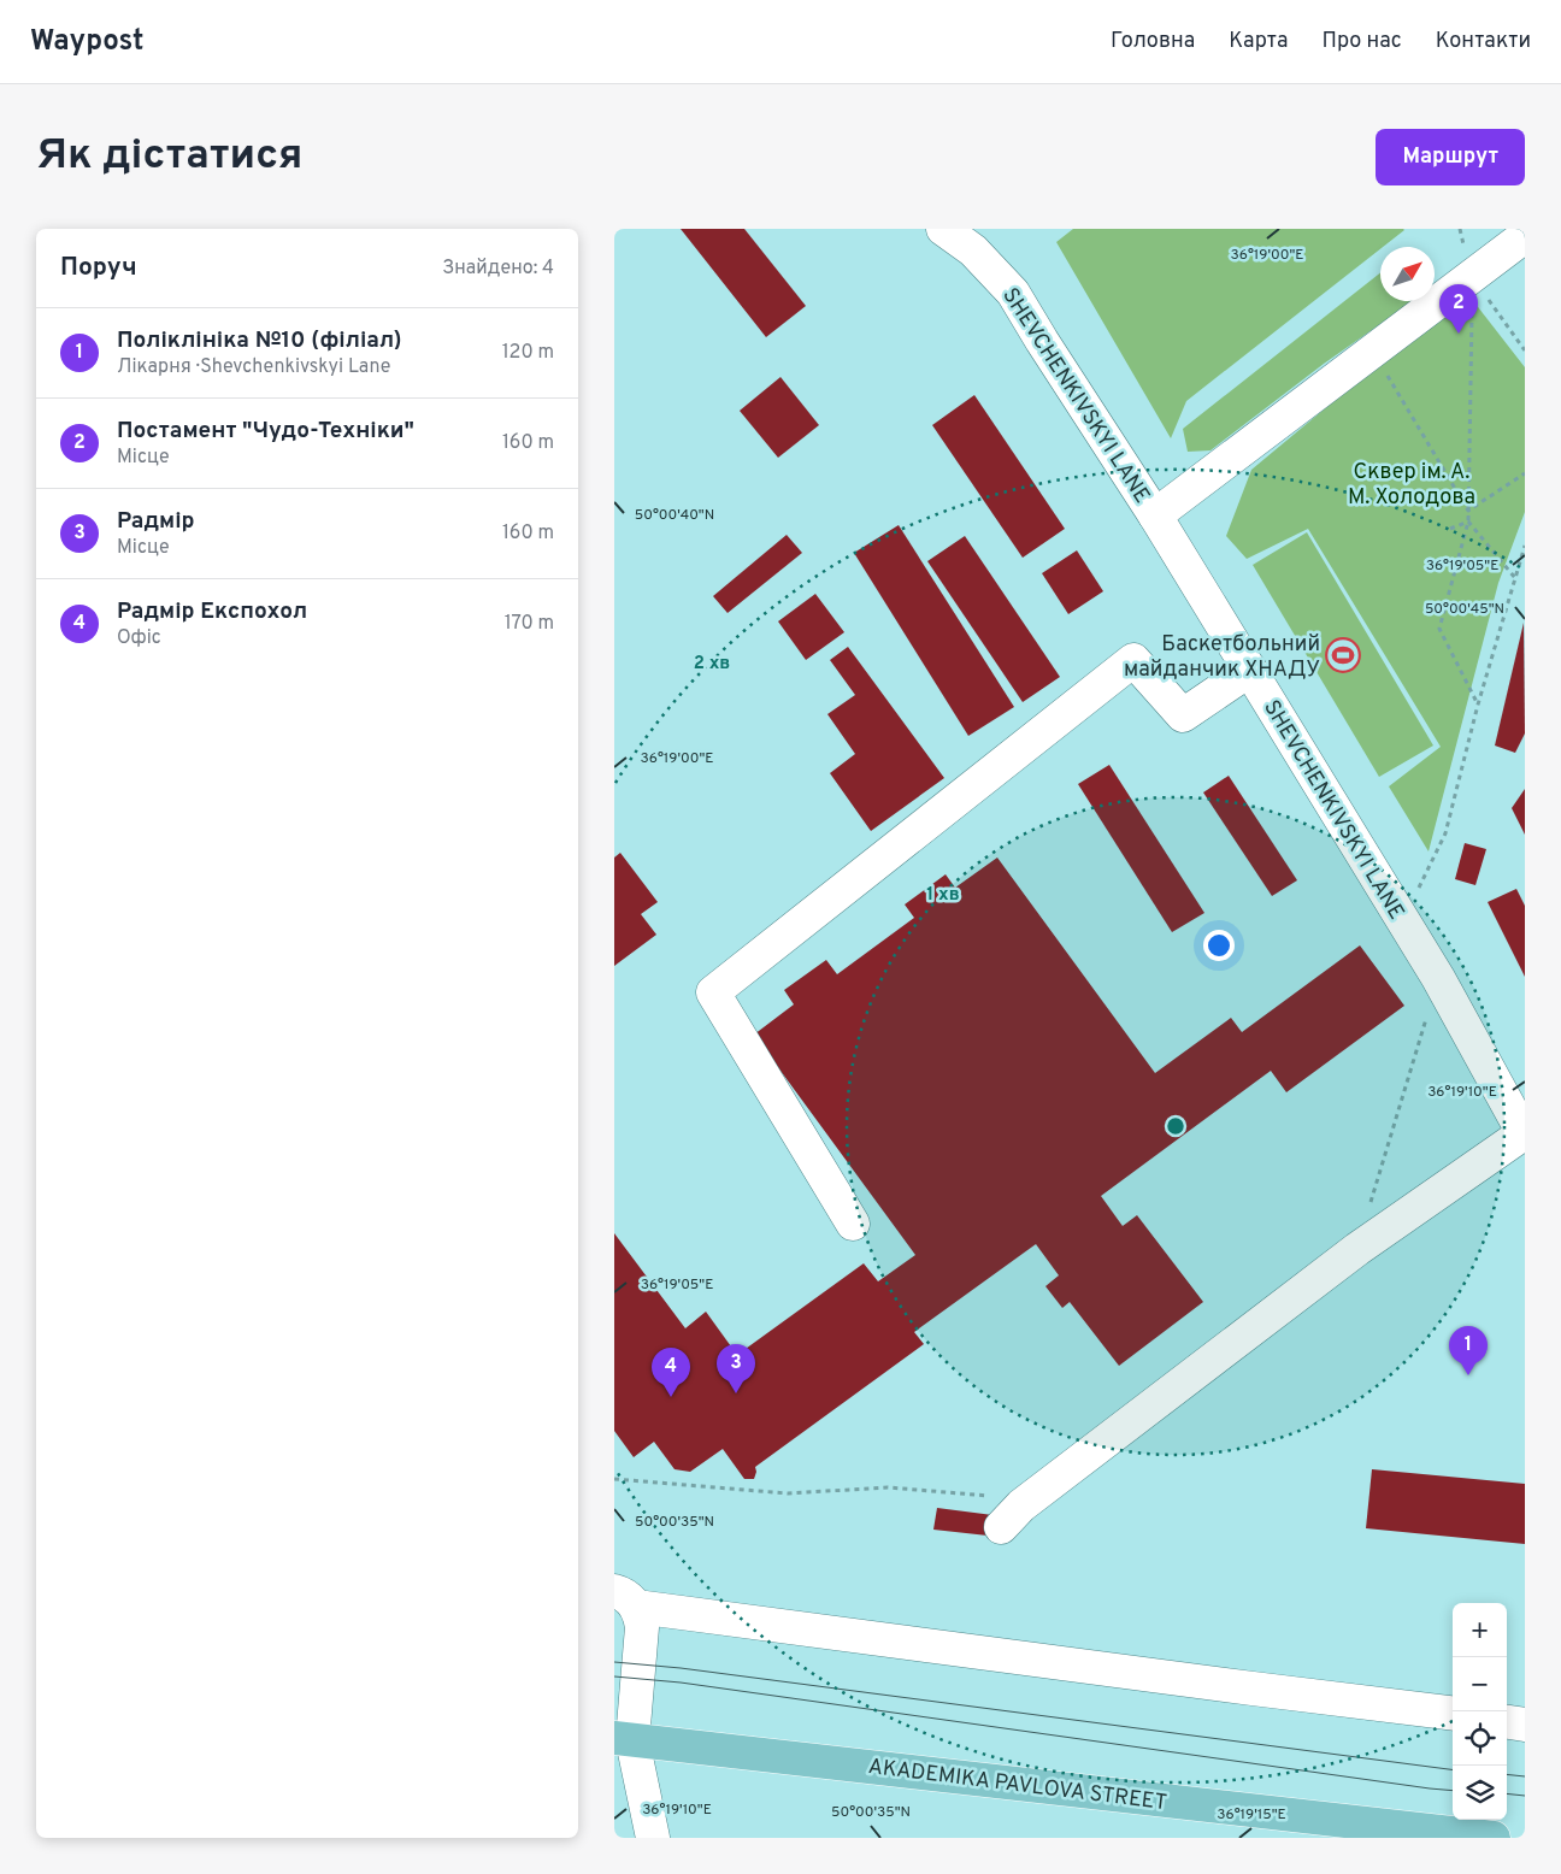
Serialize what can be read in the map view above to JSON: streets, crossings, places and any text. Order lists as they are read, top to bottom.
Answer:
{
  "streets": {
    "main road": ["AKADEMIKA PAVLOVA STREET"],
    "street": ["SHEVCHENKIVSKYI LANE"]
  },
  "parks": ["Сквер ім. А. М. Холодова"],
  "places": {
    "sports": ["Баскетбольний майданчик ХНАДУ"]
  },
  "north": "top right",
  "page": {
    "header": "Waypost",
    "nav": [
      "Головна",
      "Карта",
      "Про нас",
      "Контакти"
    ],
    "buttons": "Маршрут",
    "title": "Як дістатися",
    "heading": ["Поруч", "Знайдено: 4"],
    "pins": [
      "2",
      "1",
      "3",
      "4"
    ],
    "list": [
      {
        "mark": "1",
        "name": "Поліклініка №10 (філіал)",
        "note": "Лікарня · Shevchenkivskyi Lane",
        "value": "120 m"
      },
      {
        "mark": "2",
        "name": "Постамент \"Чудо-Техніки\"",
        "note": "Місце",
        "value": "160 m"
      },
      {
        "mark": "3",
        "name": "Радмір",
        "note": "Місце",
        "value": "160 m"
      },
      {
        "mark": "4",
        "name": "Радмір Експохол",
        "note": "Офіс",
        "value": "170 m"
      }
    ],
    "map_buttons": ["+", "−"]
  },
  "coordinates": [
    "36°19'00\"E",
    "50°00'40\"N",
    "36°19'05\"E",
    "50°00'45\"N",
    "36°19'10\"E",
    "50°00'35\"N",
    "36°19'15\"E"
  ],
  "rings": ["2 хв", "1 хв"]
}
